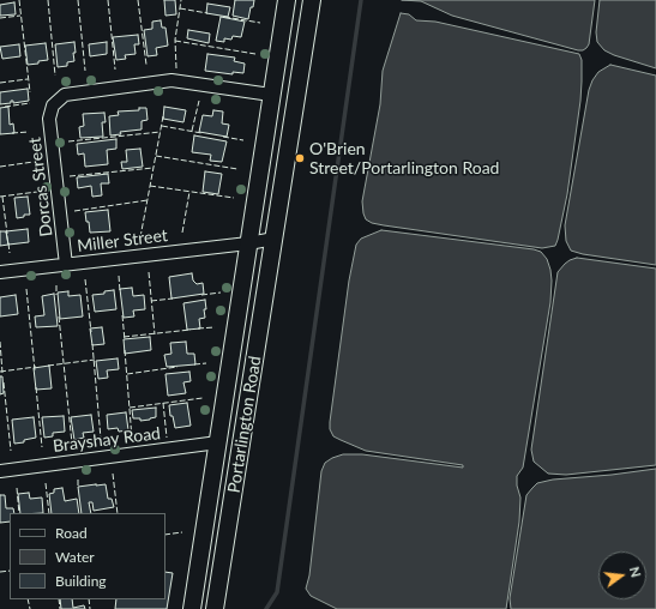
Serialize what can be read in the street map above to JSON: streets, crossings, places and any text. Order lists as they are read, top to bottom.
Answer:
{
  "streets": {
    "main road": ["Portarlington Road"],
    "street": ["Dorcas Street", "Miller Street", "Brayshay Road"]
  },
  "crossings": [
    ["Dorcas Street", "Miller Street"],
    ["Dorcas Street", "Portarlington Road"],
    ["Miller Street", "Portarlington Road"],
    ["Portarlington Road", "Brayshay Road"]
  ],
  "places": ["O'Brien Street/Portarlington Road"],
  "legend": ["Road", "Water", "Building"],
  "north": "right"
}
